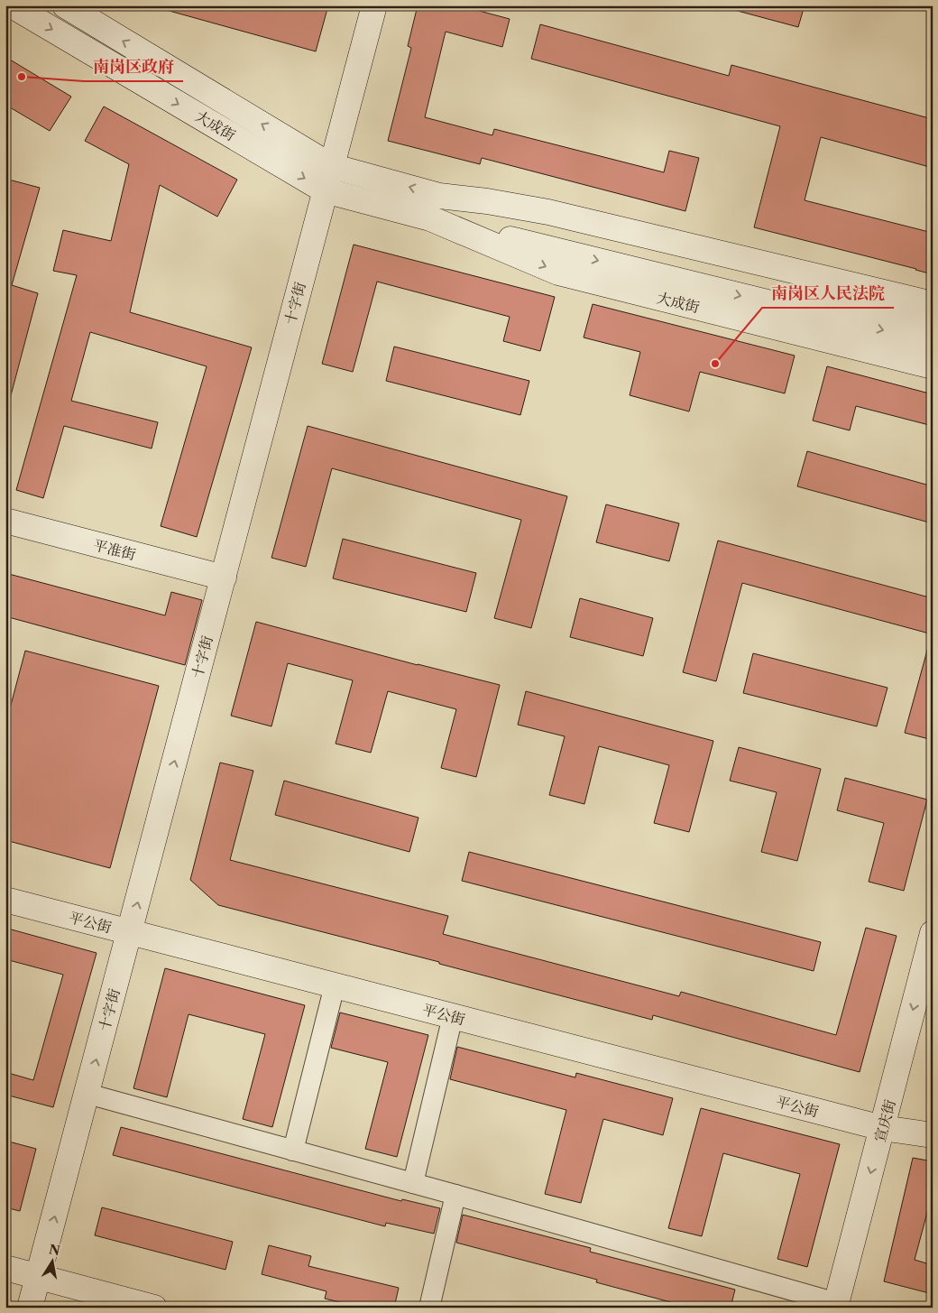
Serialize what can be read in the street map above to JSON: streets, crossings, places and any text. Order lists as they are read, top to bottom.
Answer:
{
  "streets": {
    "street": [
      "大成街",
      "十字街",
      "平准街",
      "平公街",
      "宣庆街"
    ]
  },
  "crossings": [
    ["大成街", "十字街"],
    ["十字街", "平准街"],
    ["十字街", "平公街"],
    ["平公街", "宣庆街"]
  ],
  "one_way": ["十字街", "宣庆街"],
  "places": ["南岗区政府", "南岗区人民法院"],
  "north": "top"
}
